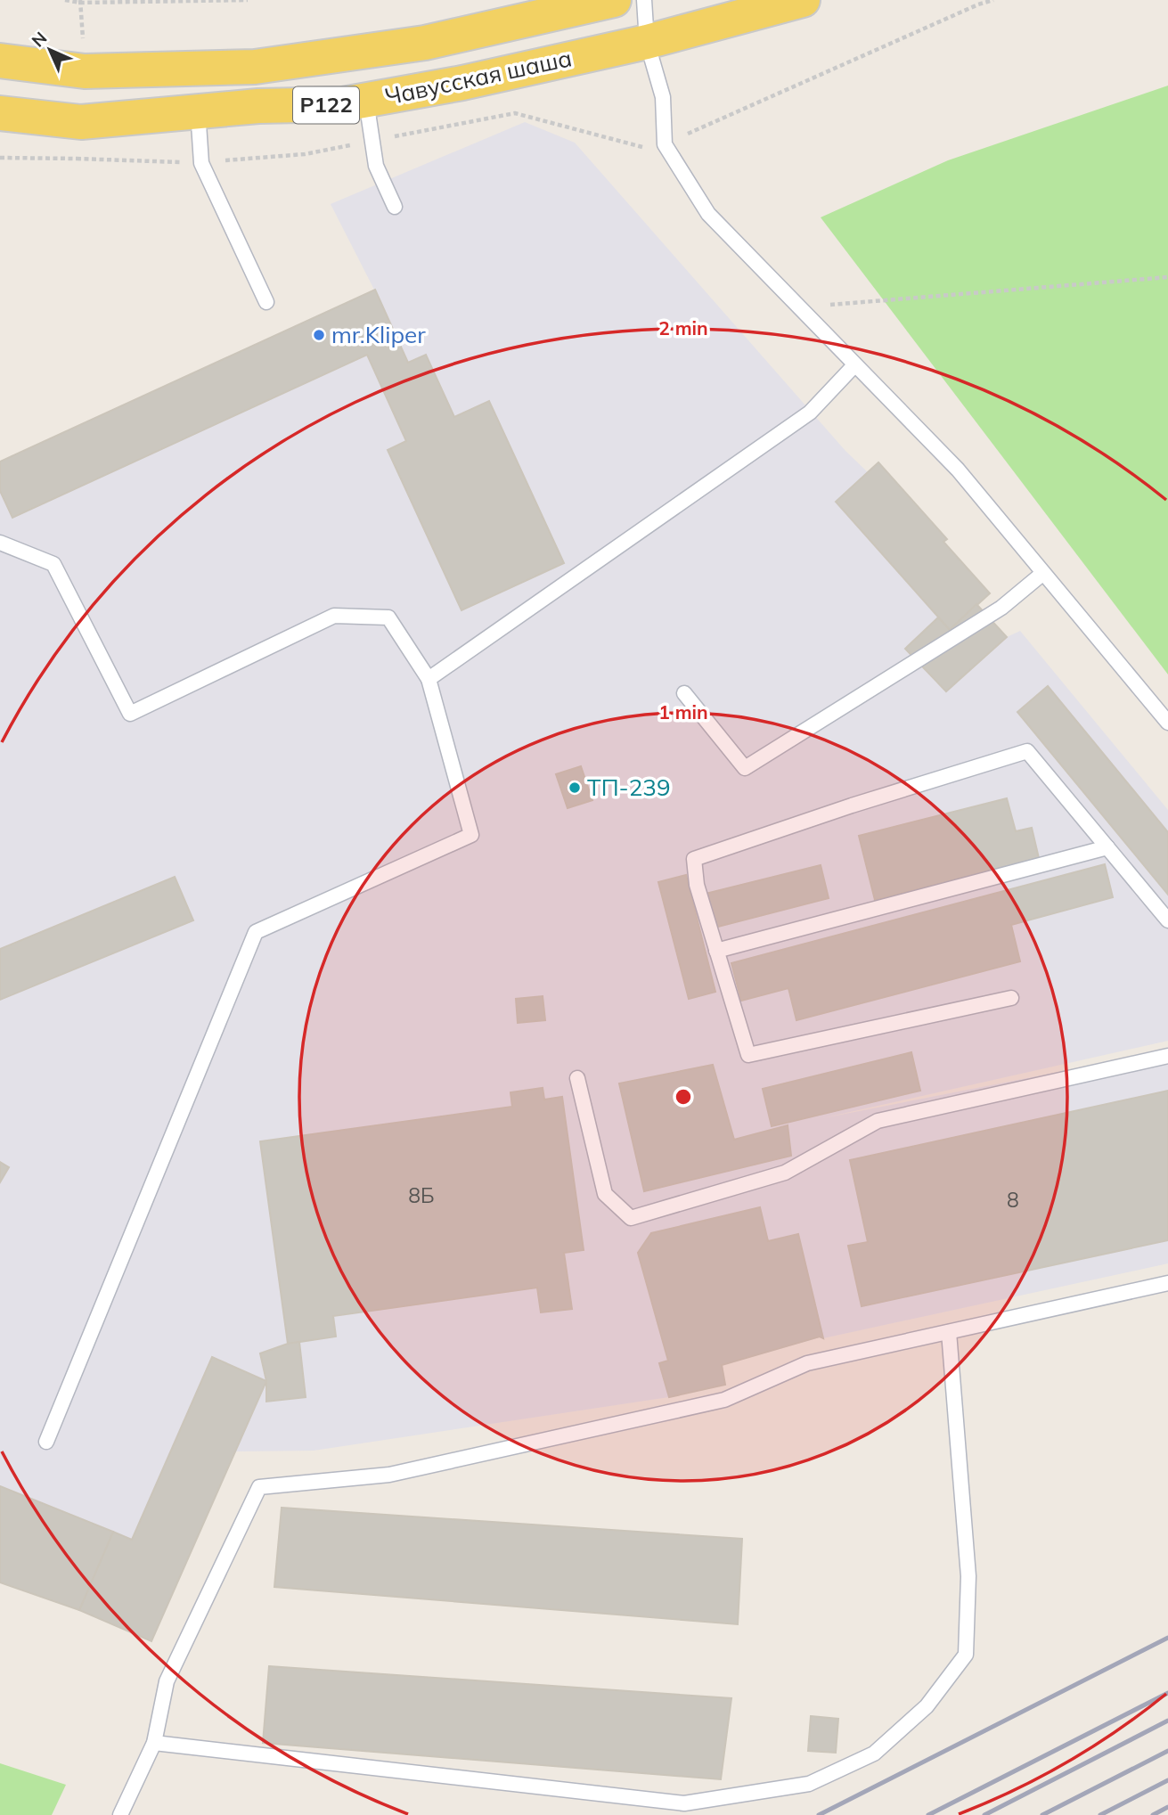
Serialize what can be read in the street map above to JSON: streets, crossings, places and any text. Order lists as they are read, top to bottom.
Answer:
{
  "streets": {
    "main road": ["Чавусская шаша", "Р122"]
  },
  "places": ["mr.Kliper", "ТП-239"],
  "house_numbers": ["8Б", "8"],
  "north": "top left",
  "rings": ["2 min", "1 min"]
}
